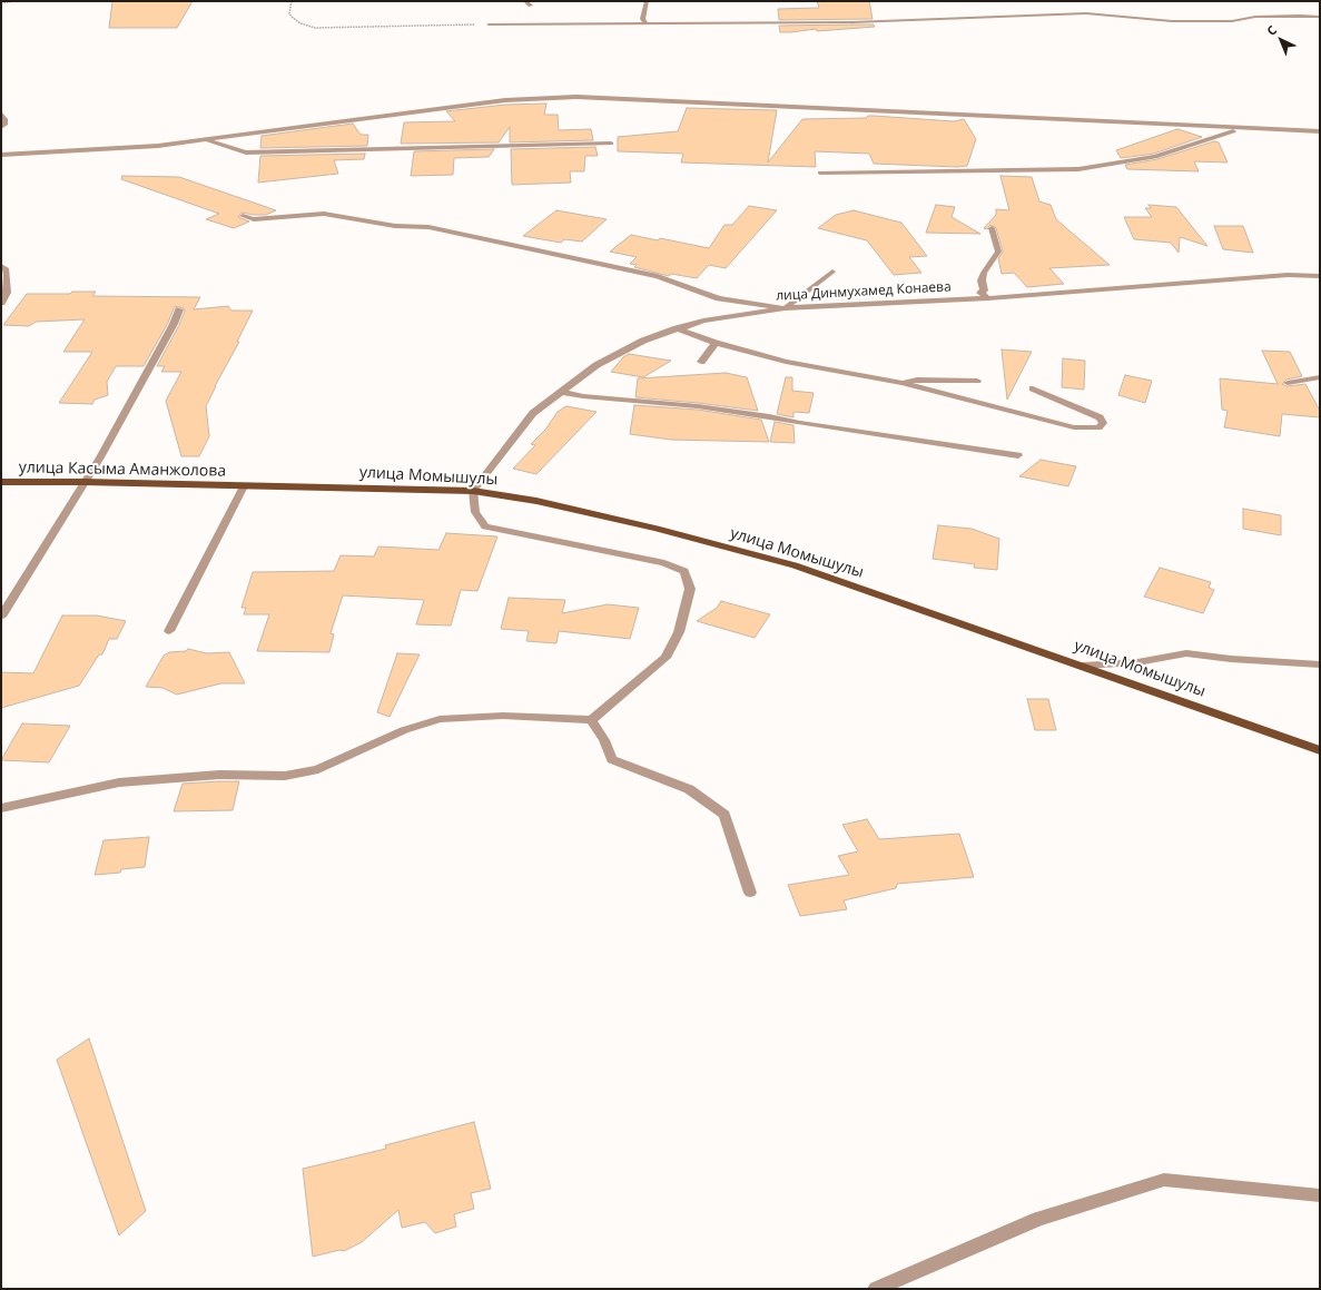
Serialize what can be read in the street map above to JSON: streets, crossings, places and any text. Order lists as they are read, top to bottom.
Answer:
{
  "streets": {
    "main road": ["улица Касыма Аманжолова", "улица Момышулы"],
    "street": ["лица Динмухамед Конаева"]
  },
  "crossings": [
    ["лица Динмухамед Конаева", "улица Момышулы"],
    ["улица Касыма Аманжолова", "улица Момышулы"]
  ],
  "north": "top left"
}
